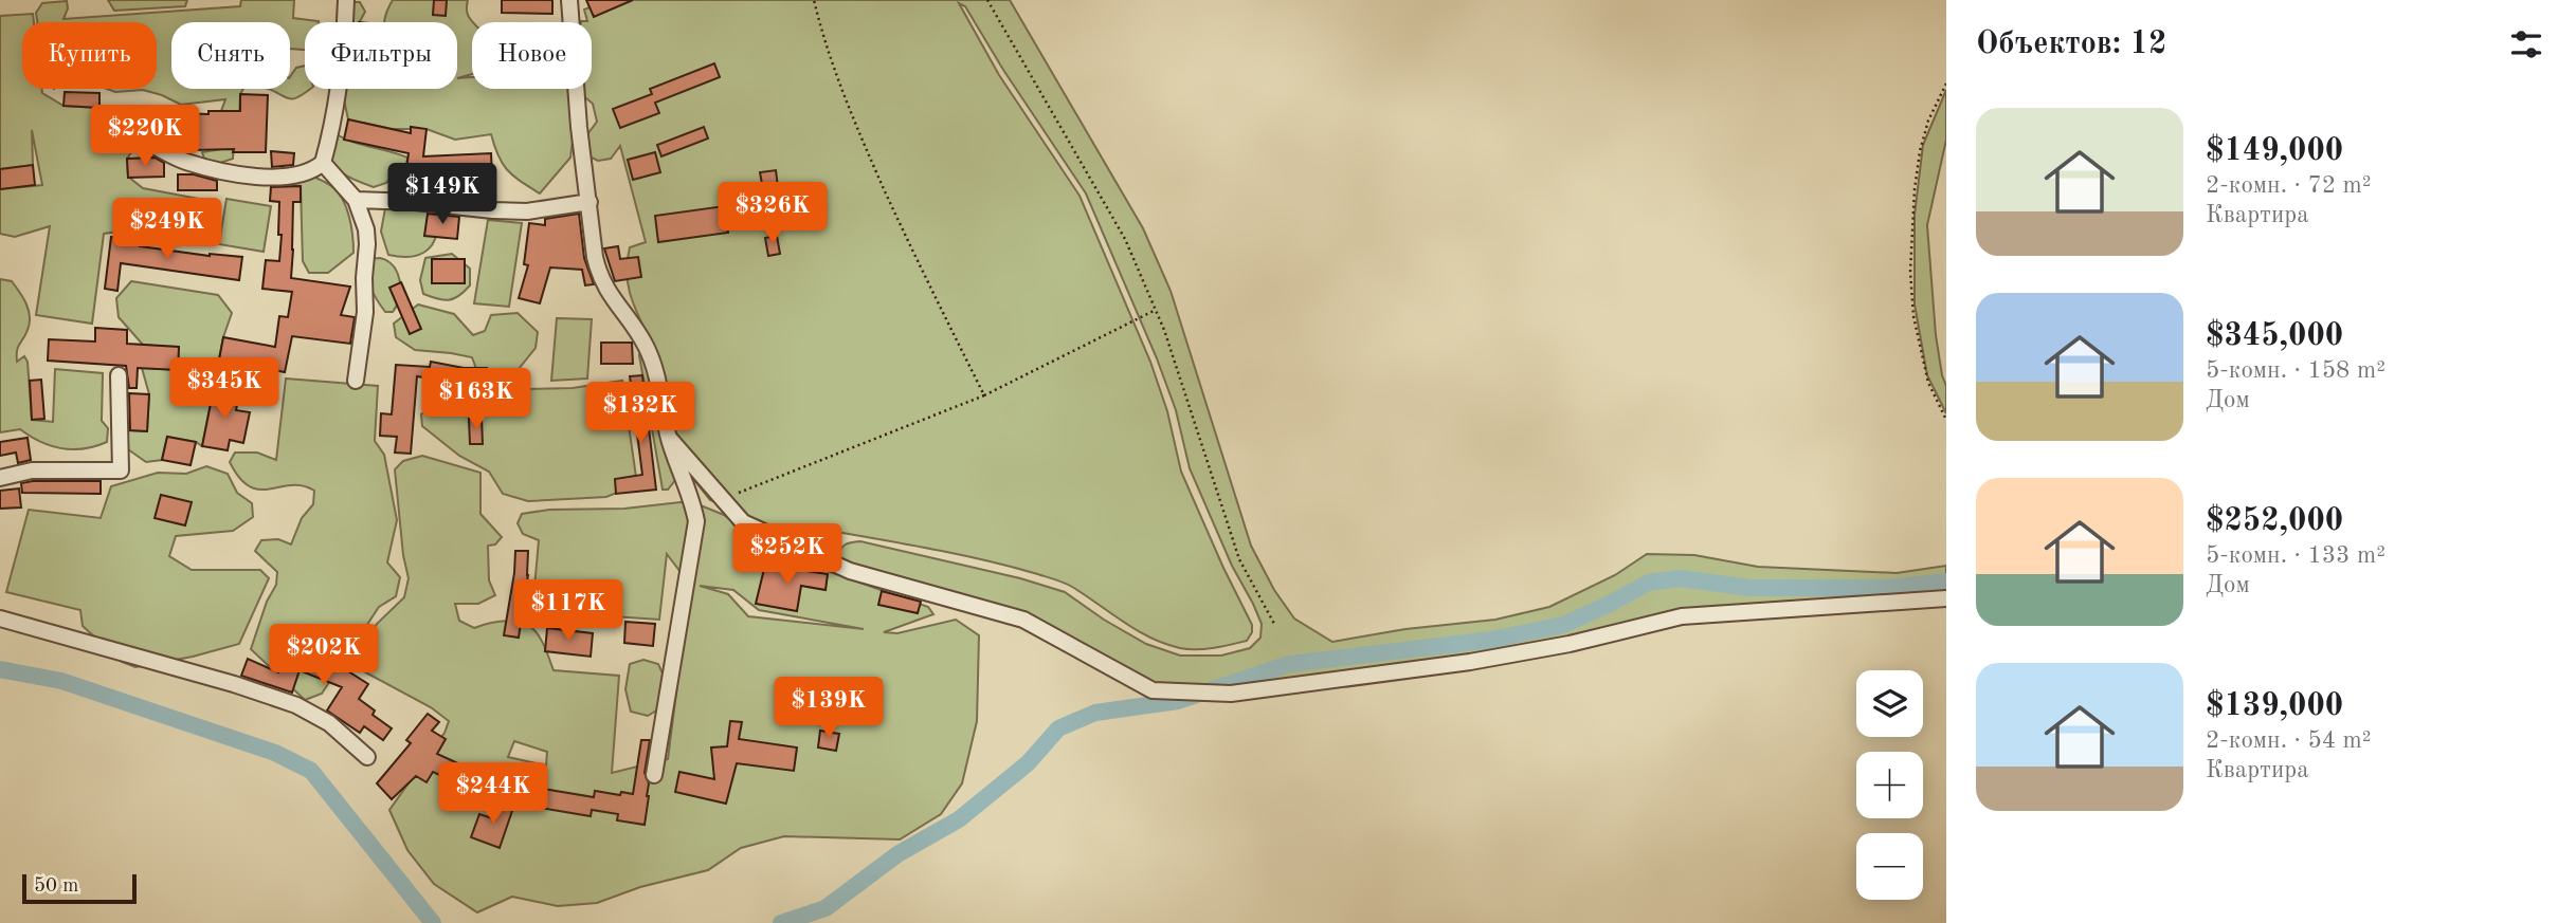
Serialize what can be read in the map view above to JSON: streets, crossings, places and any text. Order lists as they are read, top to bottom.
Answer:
{
  "scale_bar": "50 m",
  "page": {
    "heading": "Объектов: 12",
    "chip": [
      "Купить",
      "Снять",
      "Фильтры",
      "Новое"
    ],
    "list": [
      {
        "name": "$149,000",
        "note": "2-комн. · 72 m² · Квартира"
      },
      {
        "name": "$345,000",
        "note": "5-комн. · 158 m² · Дом"
      },
      {
        "name": "$252,000",
        "note": "5-комн. · 133 m² · Дом"
      },
      {
        "name": "$139,000",
        "note": "2-комн. · 54 m² · Квартира"
      }
    ],
    "price": [
      "$220K",
      "$149K",
      "$326K",
      "$249K",
      "$345K",
      "$163K",
      "$132K",
      "$252K",
      "$117K",
      "$202K",
      "$139K",
      "$244K"
    ],
    "map_buttons": ["+", "−"],
    "scale": "50 m"
  }
}
